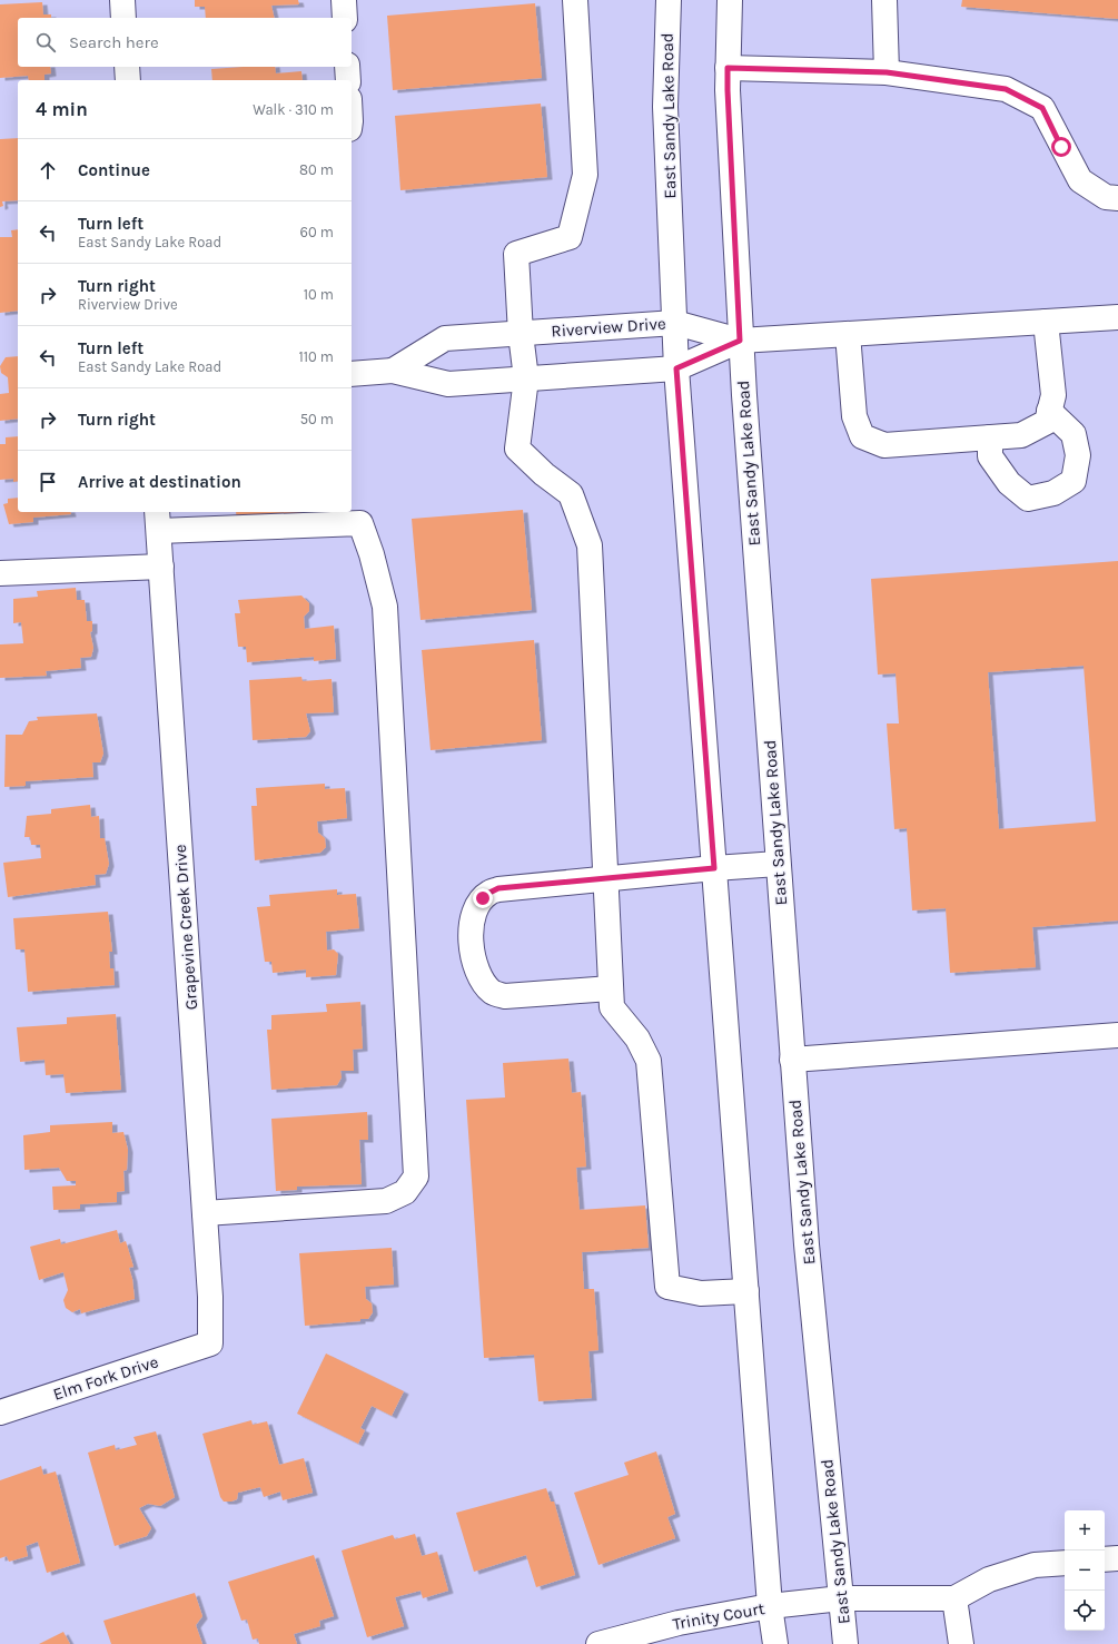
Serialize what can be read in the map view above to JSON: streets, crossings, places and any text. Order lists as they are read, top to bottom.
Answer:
{
  "streets": {
    "main road": [
      "East Sandy Lake Road",
      "Riverview Drive",
      "Grapevine Creek Drive",
      "Elm Fork Drive",
      "Trinity Court"
    ]
  },
  "crossings": [
    ["East Sandy Lake Road", "Riverview Drive"],
    ["East Sandy Lake Road", "Trinity Court"],
    ["Grapevine Creek Drive", "Elm Fork Drive"]
  ],
  "page": {
    "search": "Search here",
    "heading": ["4 min", "Walk · 310 m"],
    "list": [
      ["Continue", "80 m"],
      ["Turn left", "East Sandy Lake Road", "60 m"],
      ["Turn right", "Riverview Drive", "10 m"],
      ["Turn left", "East Sandy Lake Road", "110 m"],
      ["Turn right", "50 m"],
      "Arrive at destination"
    ],
    "map_buttons": ["+", "−"]
  }
}
